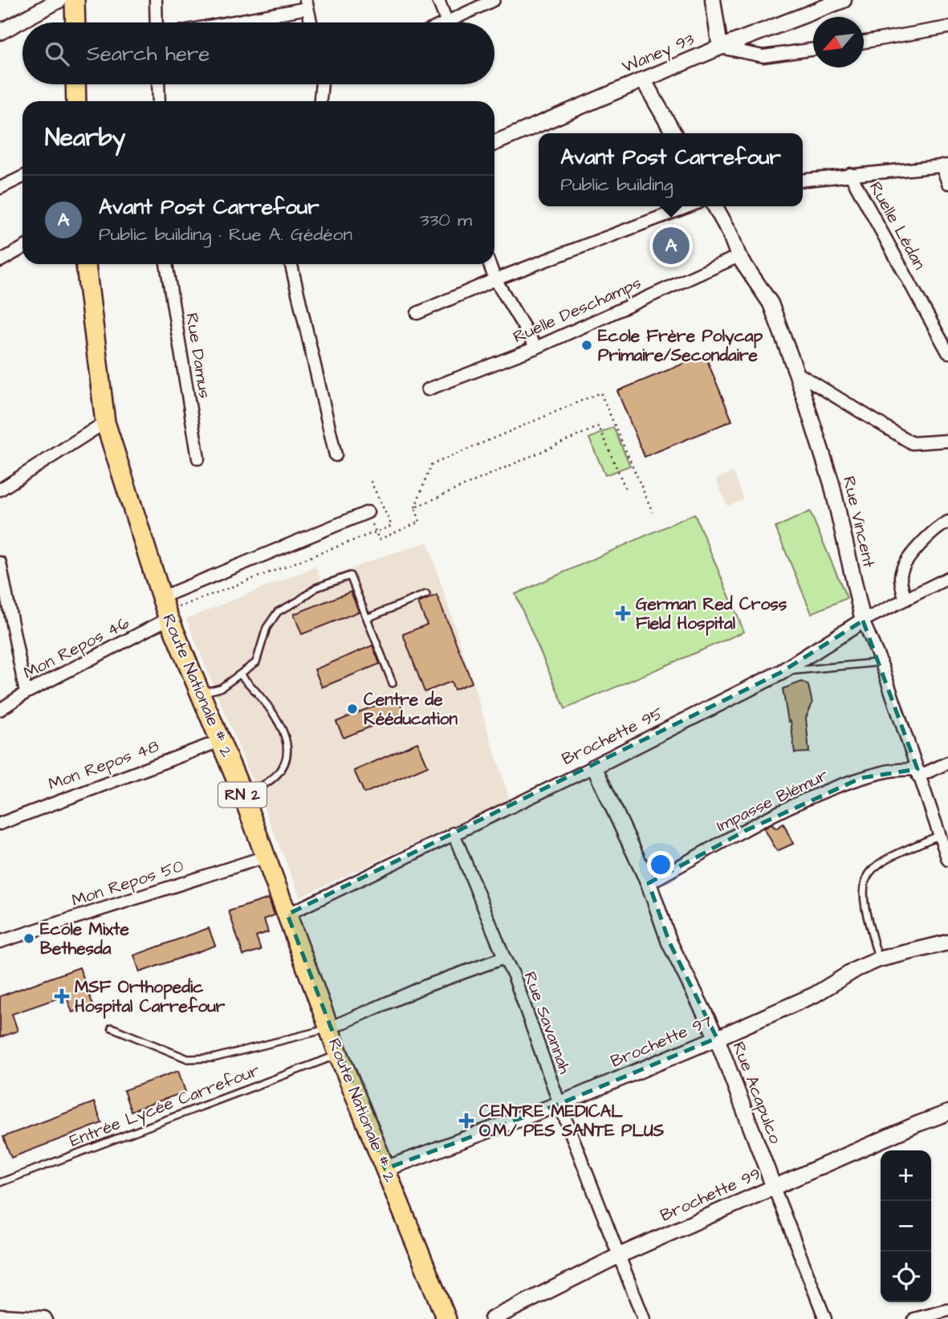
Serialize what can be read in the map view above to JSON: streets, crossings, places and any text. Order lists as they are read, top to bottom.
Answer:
{
  "streets": {
    "main road": ["Route Nationale # 2", "RN 2"],
    "street": [
      "Waney 93",
      "Ruelle Lédan",
      "Ruelle Deschamps",
      "Rue Damus",
      "Rue Vincent",
      "Mon Repos 46",
      "Brochette 95",
      "Mon Repos 48",
      "Impasse Blémur",
      "Mon Repos 50",
      "Rue Savannah",
      "Brochette 97",
      "Rue Acapulco",
      "Brochette 99"
    ],
    "lane": ["Entrée Lycée Carrefour"]
  },
  "crossings": [
    ["Ruelle Deschamps", "Rue Vincent"],
    ["Rue Vincent", "Brochette 95"],
    ["Rue Vincent", "Impasse Blémur"],
    ["Mon Repos 46", "Route Nationale # 2"],
    ["Route Nationale # 2", "Brochette 95"],
    ["Route Nationale # 2", "Mon Repos 48"],
    ["Route Nationale # 2", "Mon Repos 50"],
    ["Route Nationale # 2", "Brochette 97"],
    ["Route Nationale # 2", "Entrée Lycée Carrefour"],
    ["Brochette 95", "Rue Savannah"],
    ["Brochette 95", "Rue Acapulco"],
    ["Impasse Blémur", "Rue Acapulco"],
    ["Rue Savannah", "Brochette 97"],
    ["Rue Savannah", "Brochette 99"],
    ["Brochette 97", "Rue Acapulco"],
    ["Rue Acapulco", "Brochette 99"]
  ],
  "places": {
    "other": ["Ecole Frère Polycap Primaire/Secondaire", "Centre de Rééducation", "Ecole Mixte Bethesda"],
    "health": ["German Red Cross Field Hospital", "MSF Orthopedic Hospital Carrefour", "CENTRE MEDICAL O.M./ PES SANTE PLUS"]
  },
  "north": "bottom left",
  "page": {
    "search": "Search here",
    "heading": "Nearby",
    "popup": ["Avant Post Carrefour", "Public building"],
    "list": [
      {
        "mark": "A",
        "name": "Avant Post Carrefour",
        "note": "Public building · Rue A. Gédéon",
        "value": "330 m"
      }
    ],
    "pins": "A",
    "map_buttons": ["+", "−"]
  }
}
